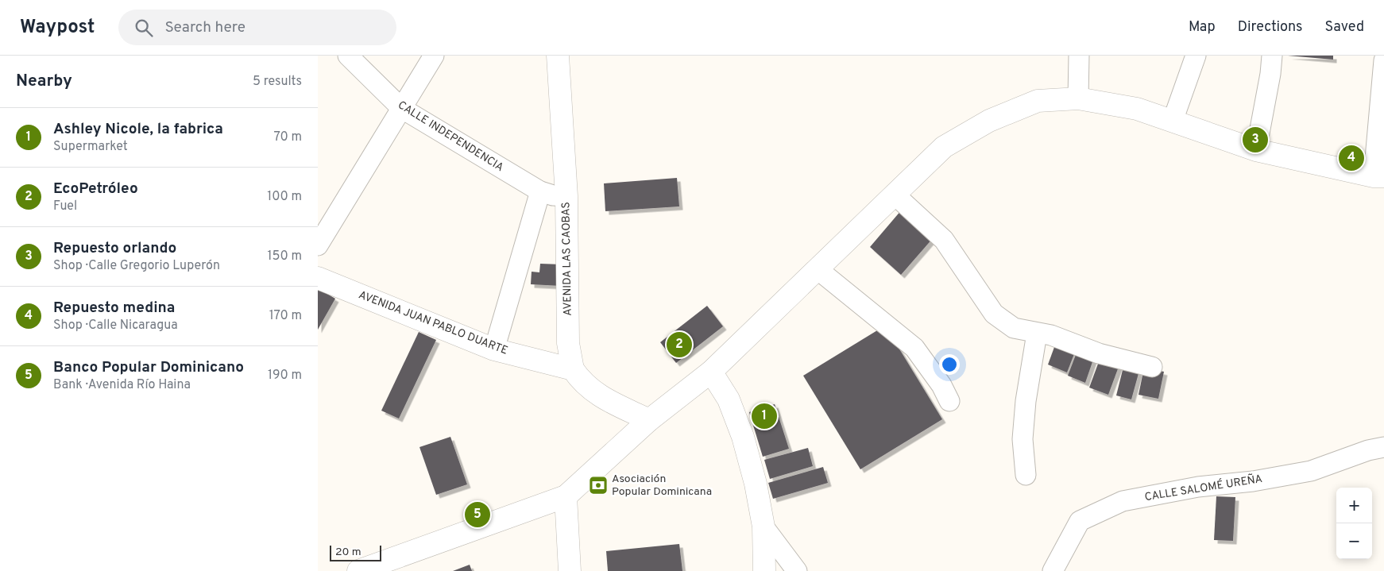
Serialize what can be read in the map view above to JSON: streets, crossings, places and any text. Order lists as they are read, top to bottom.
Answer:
{
  "streets": {
    "main road": ["AVENIDA LAS CAOBAS", "AVENIDA JUAN PABLO DUARTE"],
    "street": ["CALLE INDEPENDENCIA", "CALLE SALOMÉ UREÑA"]
  },
  "crossings": [
    ["CALLE INDEPENDENCIA", "AVENIDA LAS CAOBAS"],
    ["AVENIDA LAS CAOBAS", "AVENIDA JUAN PABLO DUARTE"]
  ],
  "places": {
    "bank": ["Asociación Popular Dominicana"]
  },
  "scale_bar": "20 m",
  "page": {
    "header": "Waypost",
    "search": "Search here",
    "nav": ["Map", "Directions", "Saved"],
    "heading": ["Nearby", "5 results"],
    "list": [
      {
        "mark": "1",
        "name": "Ashley Nicole, la fabrica",
        "note": "Supermarket",
        "value": "70 m"
      },
      {
        "mark": "2",
        "name": "EcoPetróleo",
        "note": "Fuel",
        "value": "100 m"
      },
      {
        "mark": "3",
        "name": "Repuesto orlando",
        "note": "Shop · Calle Gregorio Luperón",
        "value": "150 m"
      },
      {
        "mark": "4",
        "name": "Repuesto medina",
        "note": "Shop · Calle Nicaragua",
        "value": "170 m"
      },
      {
        "mark": "5",
        "name": "Banco Popular Dominicano",
        "note": "Bank · Avenida Río Haina",
        "value": "190 m"
      }
    ],
    "pins": [
      "3",
      "4",
      "2",
      "1",
      "5"
    ],
    "map_buttons": ["+", "−"],
    "scale": "20 m"
  }
}
